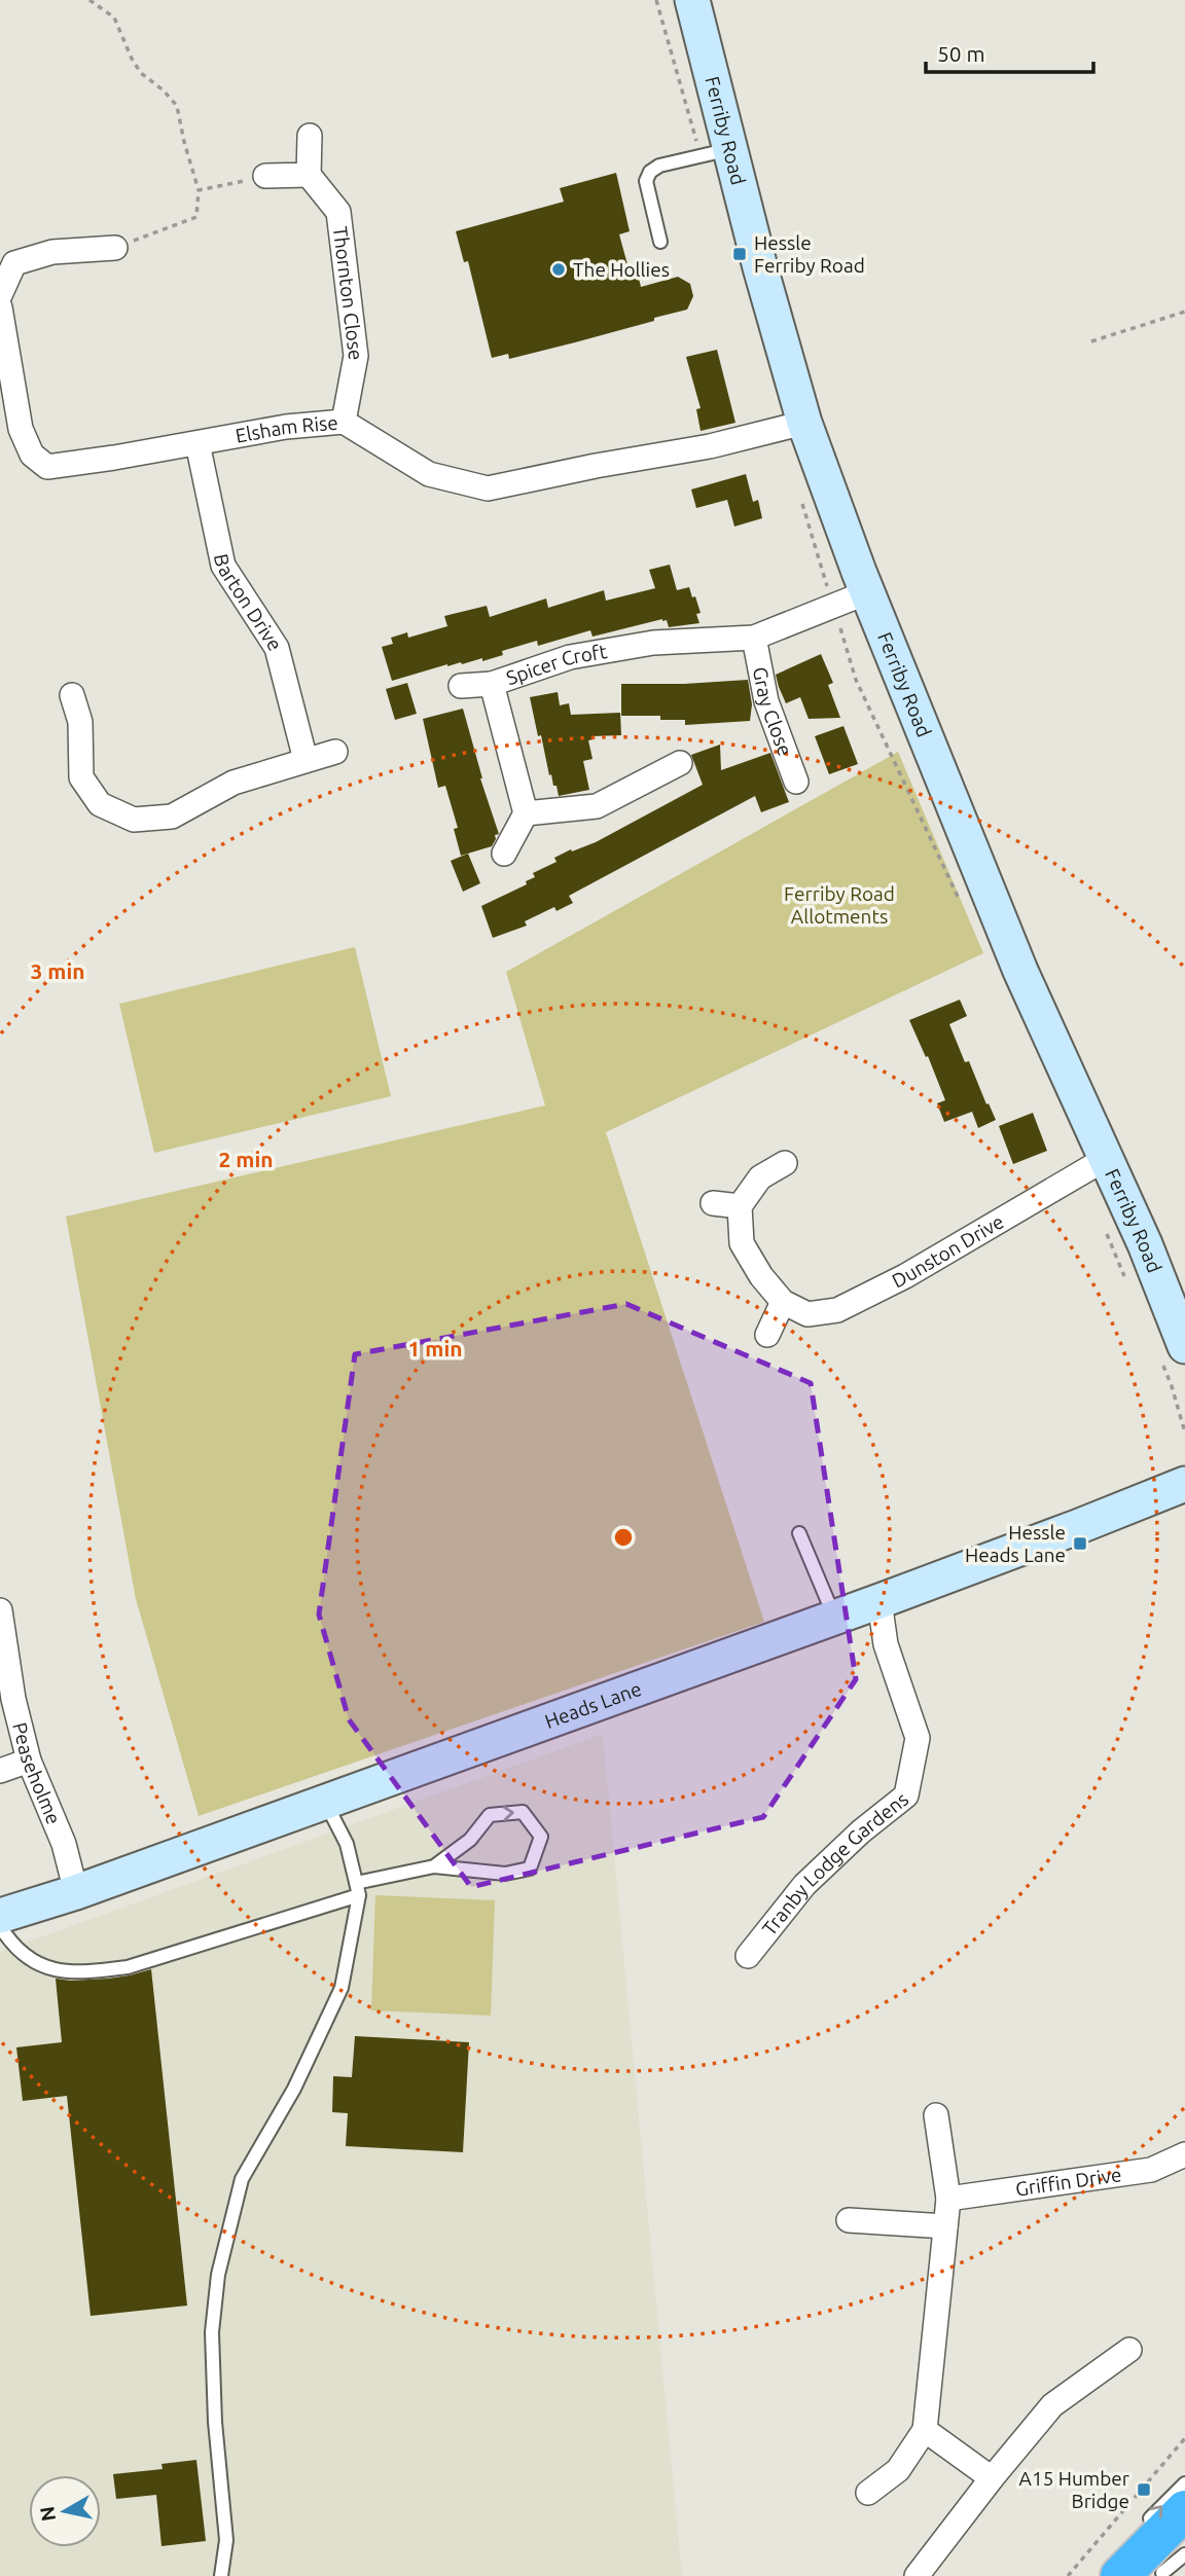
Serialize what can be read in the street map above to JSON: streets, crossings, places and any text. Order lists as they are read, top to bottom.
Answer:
{
  "streets": {
    "street": [
      "Ferriby Road",
      "Thornton Close",
      "Elsham Rise",
      "Barton Drive",
      "Spicer Croft",
      "Gray Close",
      "Dunston Drive",
      "Heads Lane",
      "Peaseholme",
      "Tranby Lodge Gardens",
      "Griffin Drive"
    ]
  },
  "crossings": [
    ["Ferriby Road", "Elsham Rise"],
    ["Ferriby Road", "Spicer Croft"],
    ["Ferriby Road", "Dunston Drive"],
    ["Thornton Close", "Elsham Rise"],
    ["Elsham Rise", "Barton Drive"],
    ["Spicer Croft", "Gray Close"],
    ["Heads Lane", "Peaseholme"],
    ["Heads Lane", "Tranby Lodge Gardens"]
  ],
  "parks": ["Ferriby Road Allotments"],
  "places": {
    "transit": ["Hessle Ferriby Road", "Hessle Heads Lane", "A15 Humber Bridge"],
    "other": ["The Hollies"]
  },
  "scale_bar": "50 m",
  "north": "left",
  "rings": ["3 min", "2 min", "1 min"]
}
